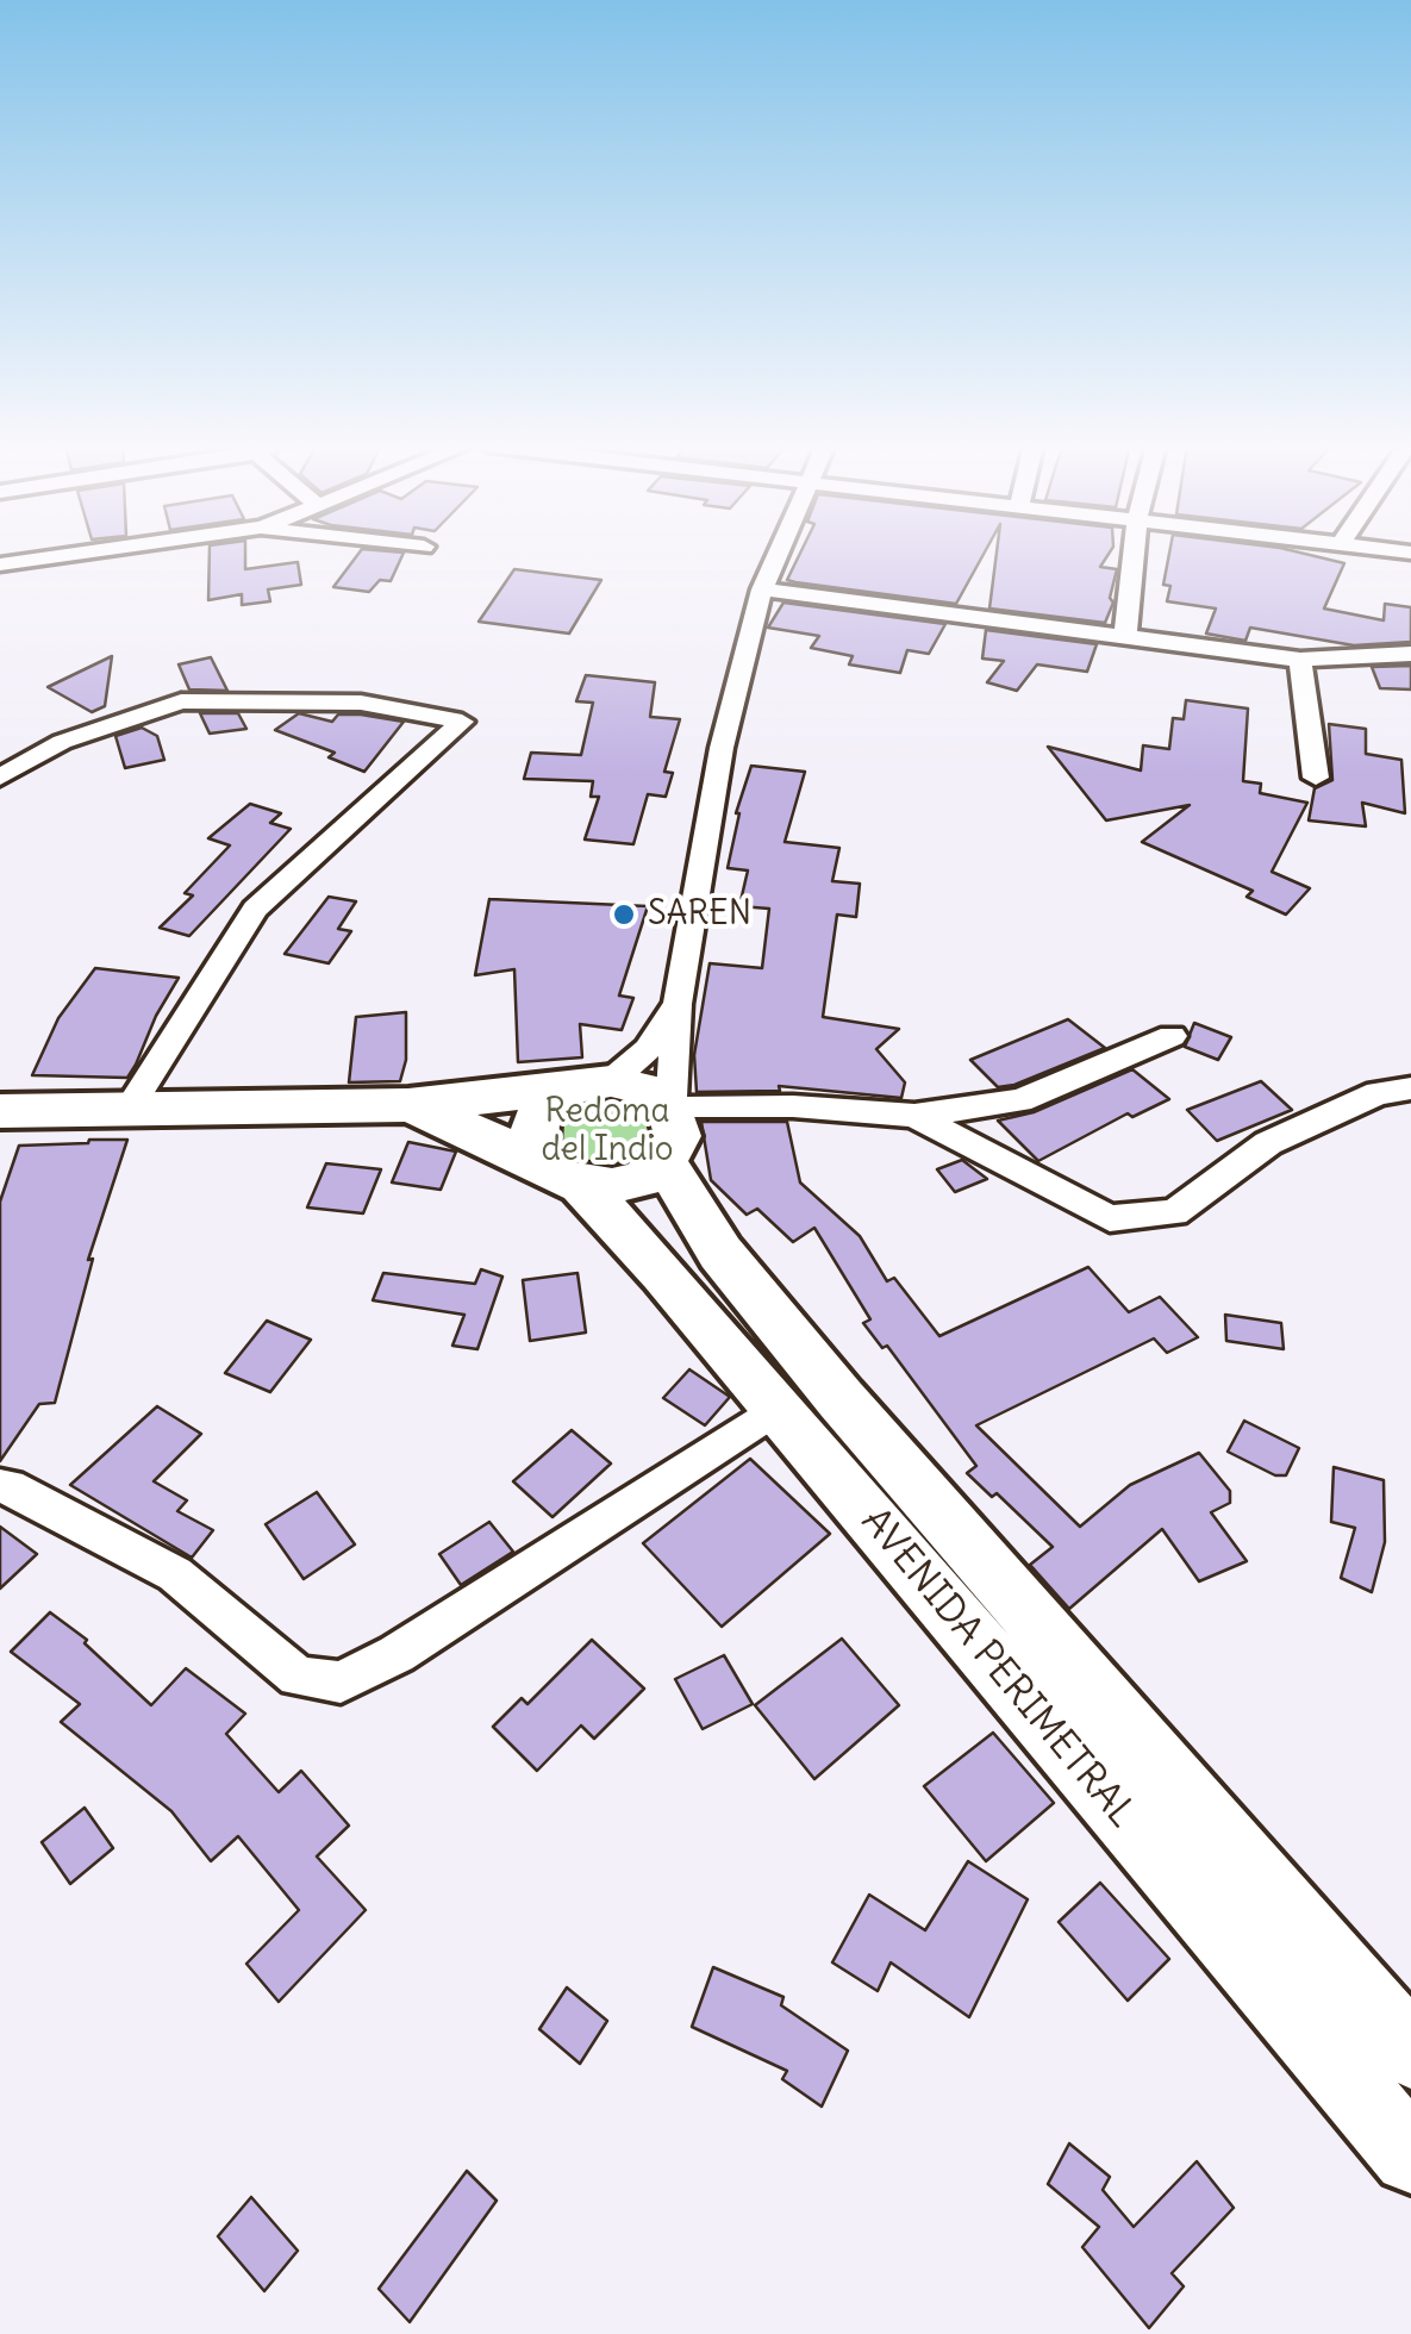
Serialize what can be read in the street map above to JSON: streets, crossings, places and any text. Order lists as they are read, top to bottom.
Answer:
{
  "streets": {
    "main road": ["AVENIDA PERIMETRAL"]
  },
  "parks": ["Redoma del Indio"],
  "places": ["SAREN"]
}
